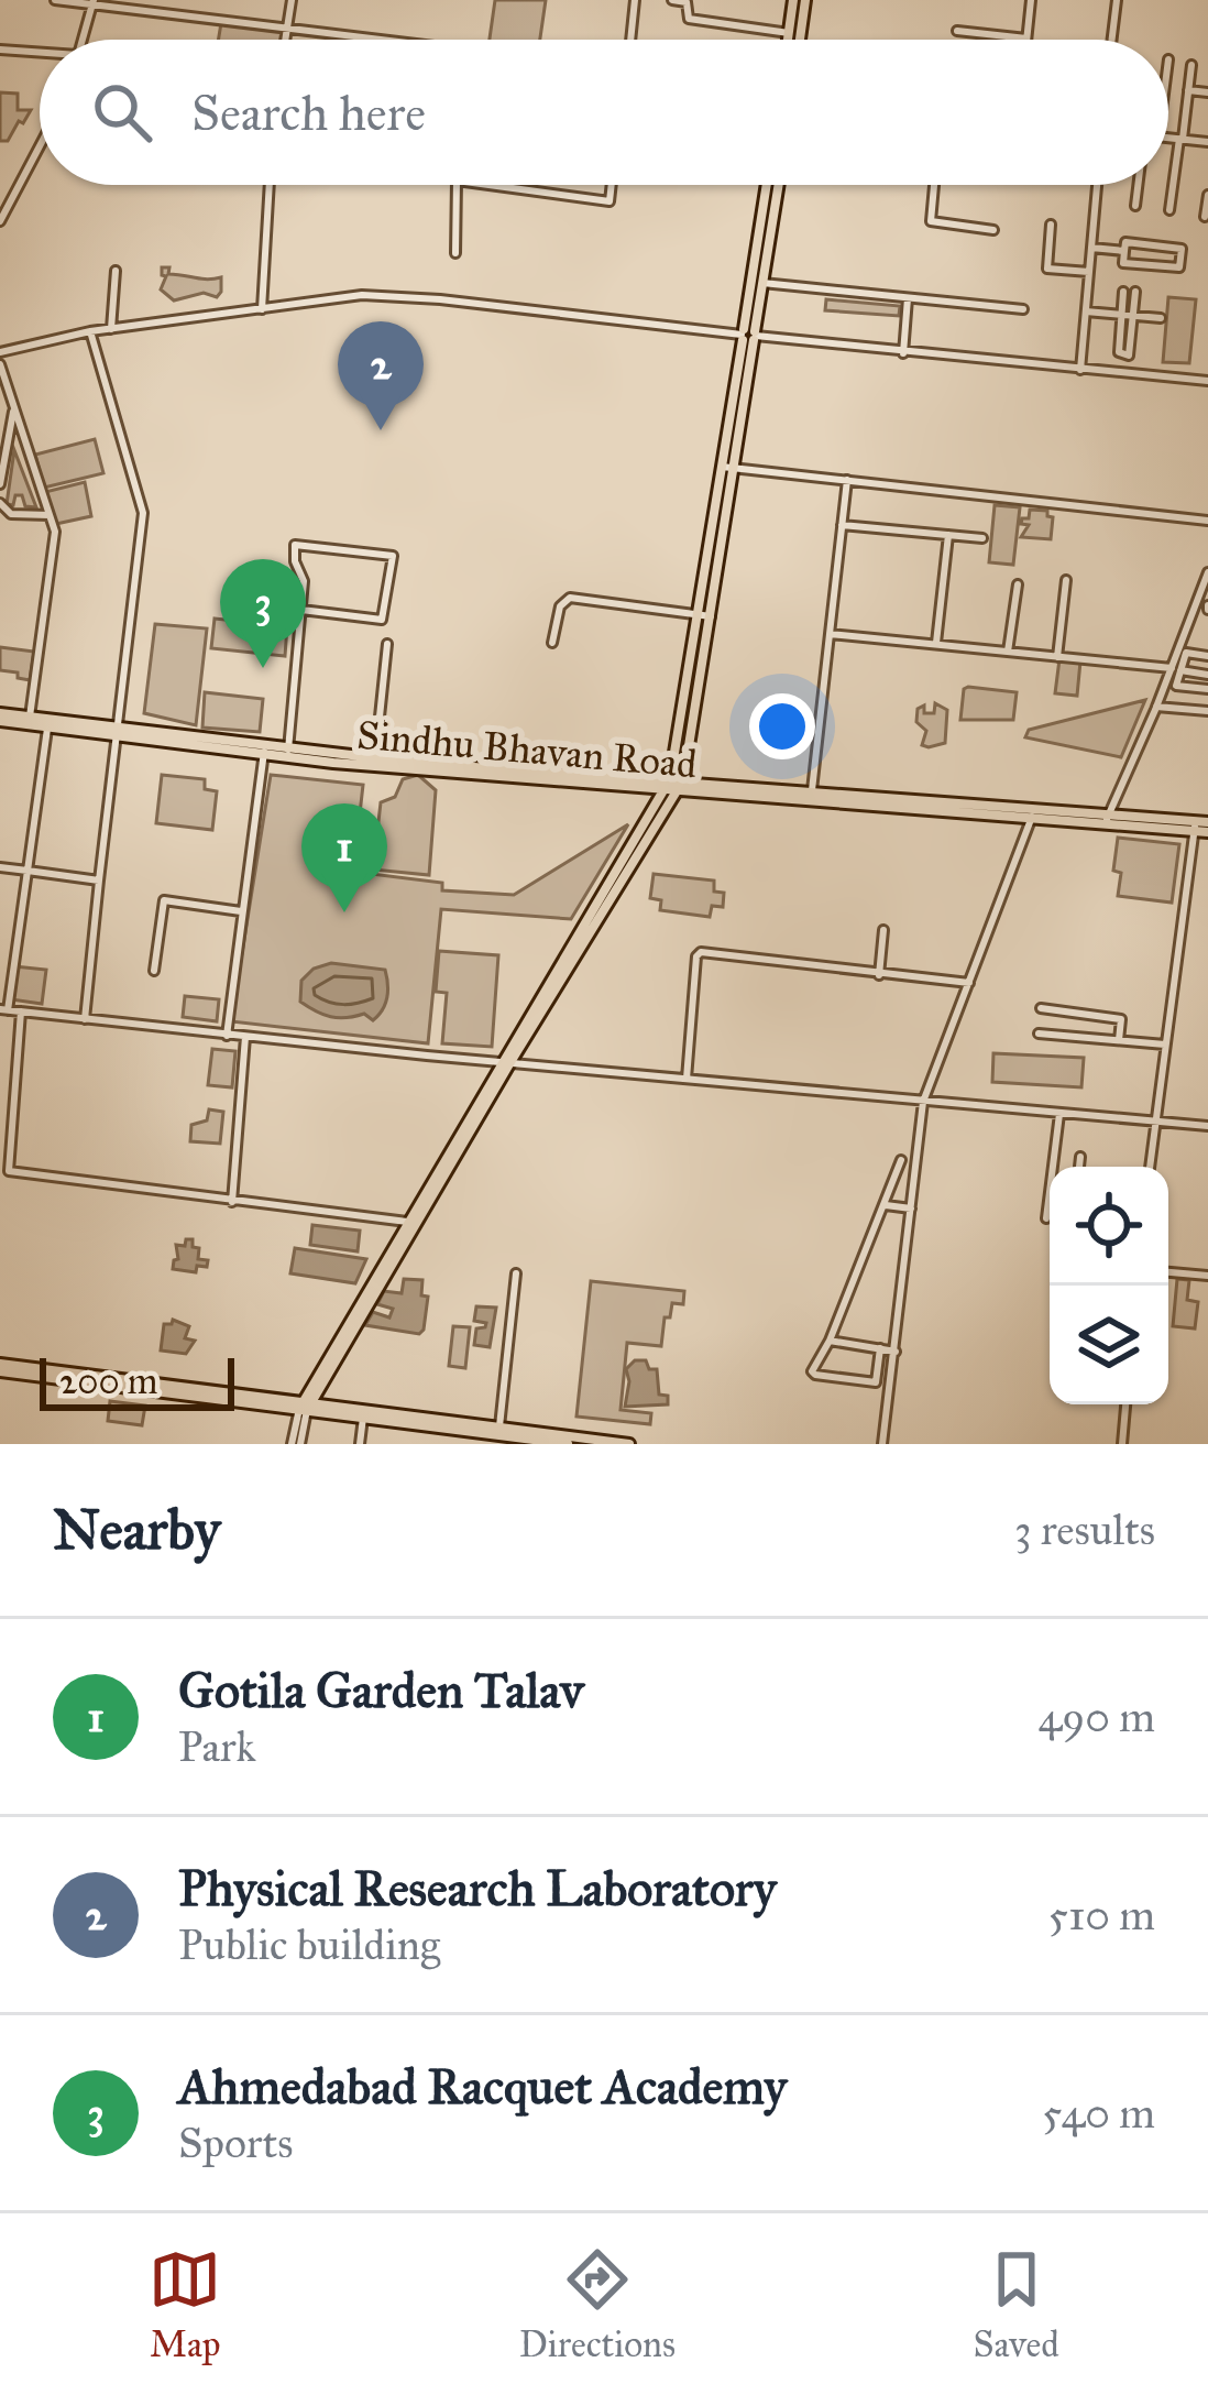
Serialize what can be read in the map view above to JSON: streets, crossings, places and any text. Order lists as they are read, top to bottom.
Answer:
{
  "streets": {
    "main road": ["Sindhu Bhavan Road"]
  },
  "scale_bar": "200 m",
  "page": {
    "search": "Search here",
    "pins": ["2", "3", "1"],
    "scale": "200 m",
    "heading": ["Nearby", "3 results"],
    "list": [
      {
        "mark": "1",
        "name": "Gotila Garden Talav",
        "note": "Park",
        "value": "490 m"
      },
      {
        "mark": "2",
        "name": "Physical Research Laboratory",
        "note": "Public building",
        "value": "510 m"
      },
      {
        "mark": "3",
        "name": "Ahmedabad Racquet Academy",
        "note": "Sports",
        "value": "540 m"
      }
    ],
    "nav": ["Map", "Directions", "Saved"]
  }
}
